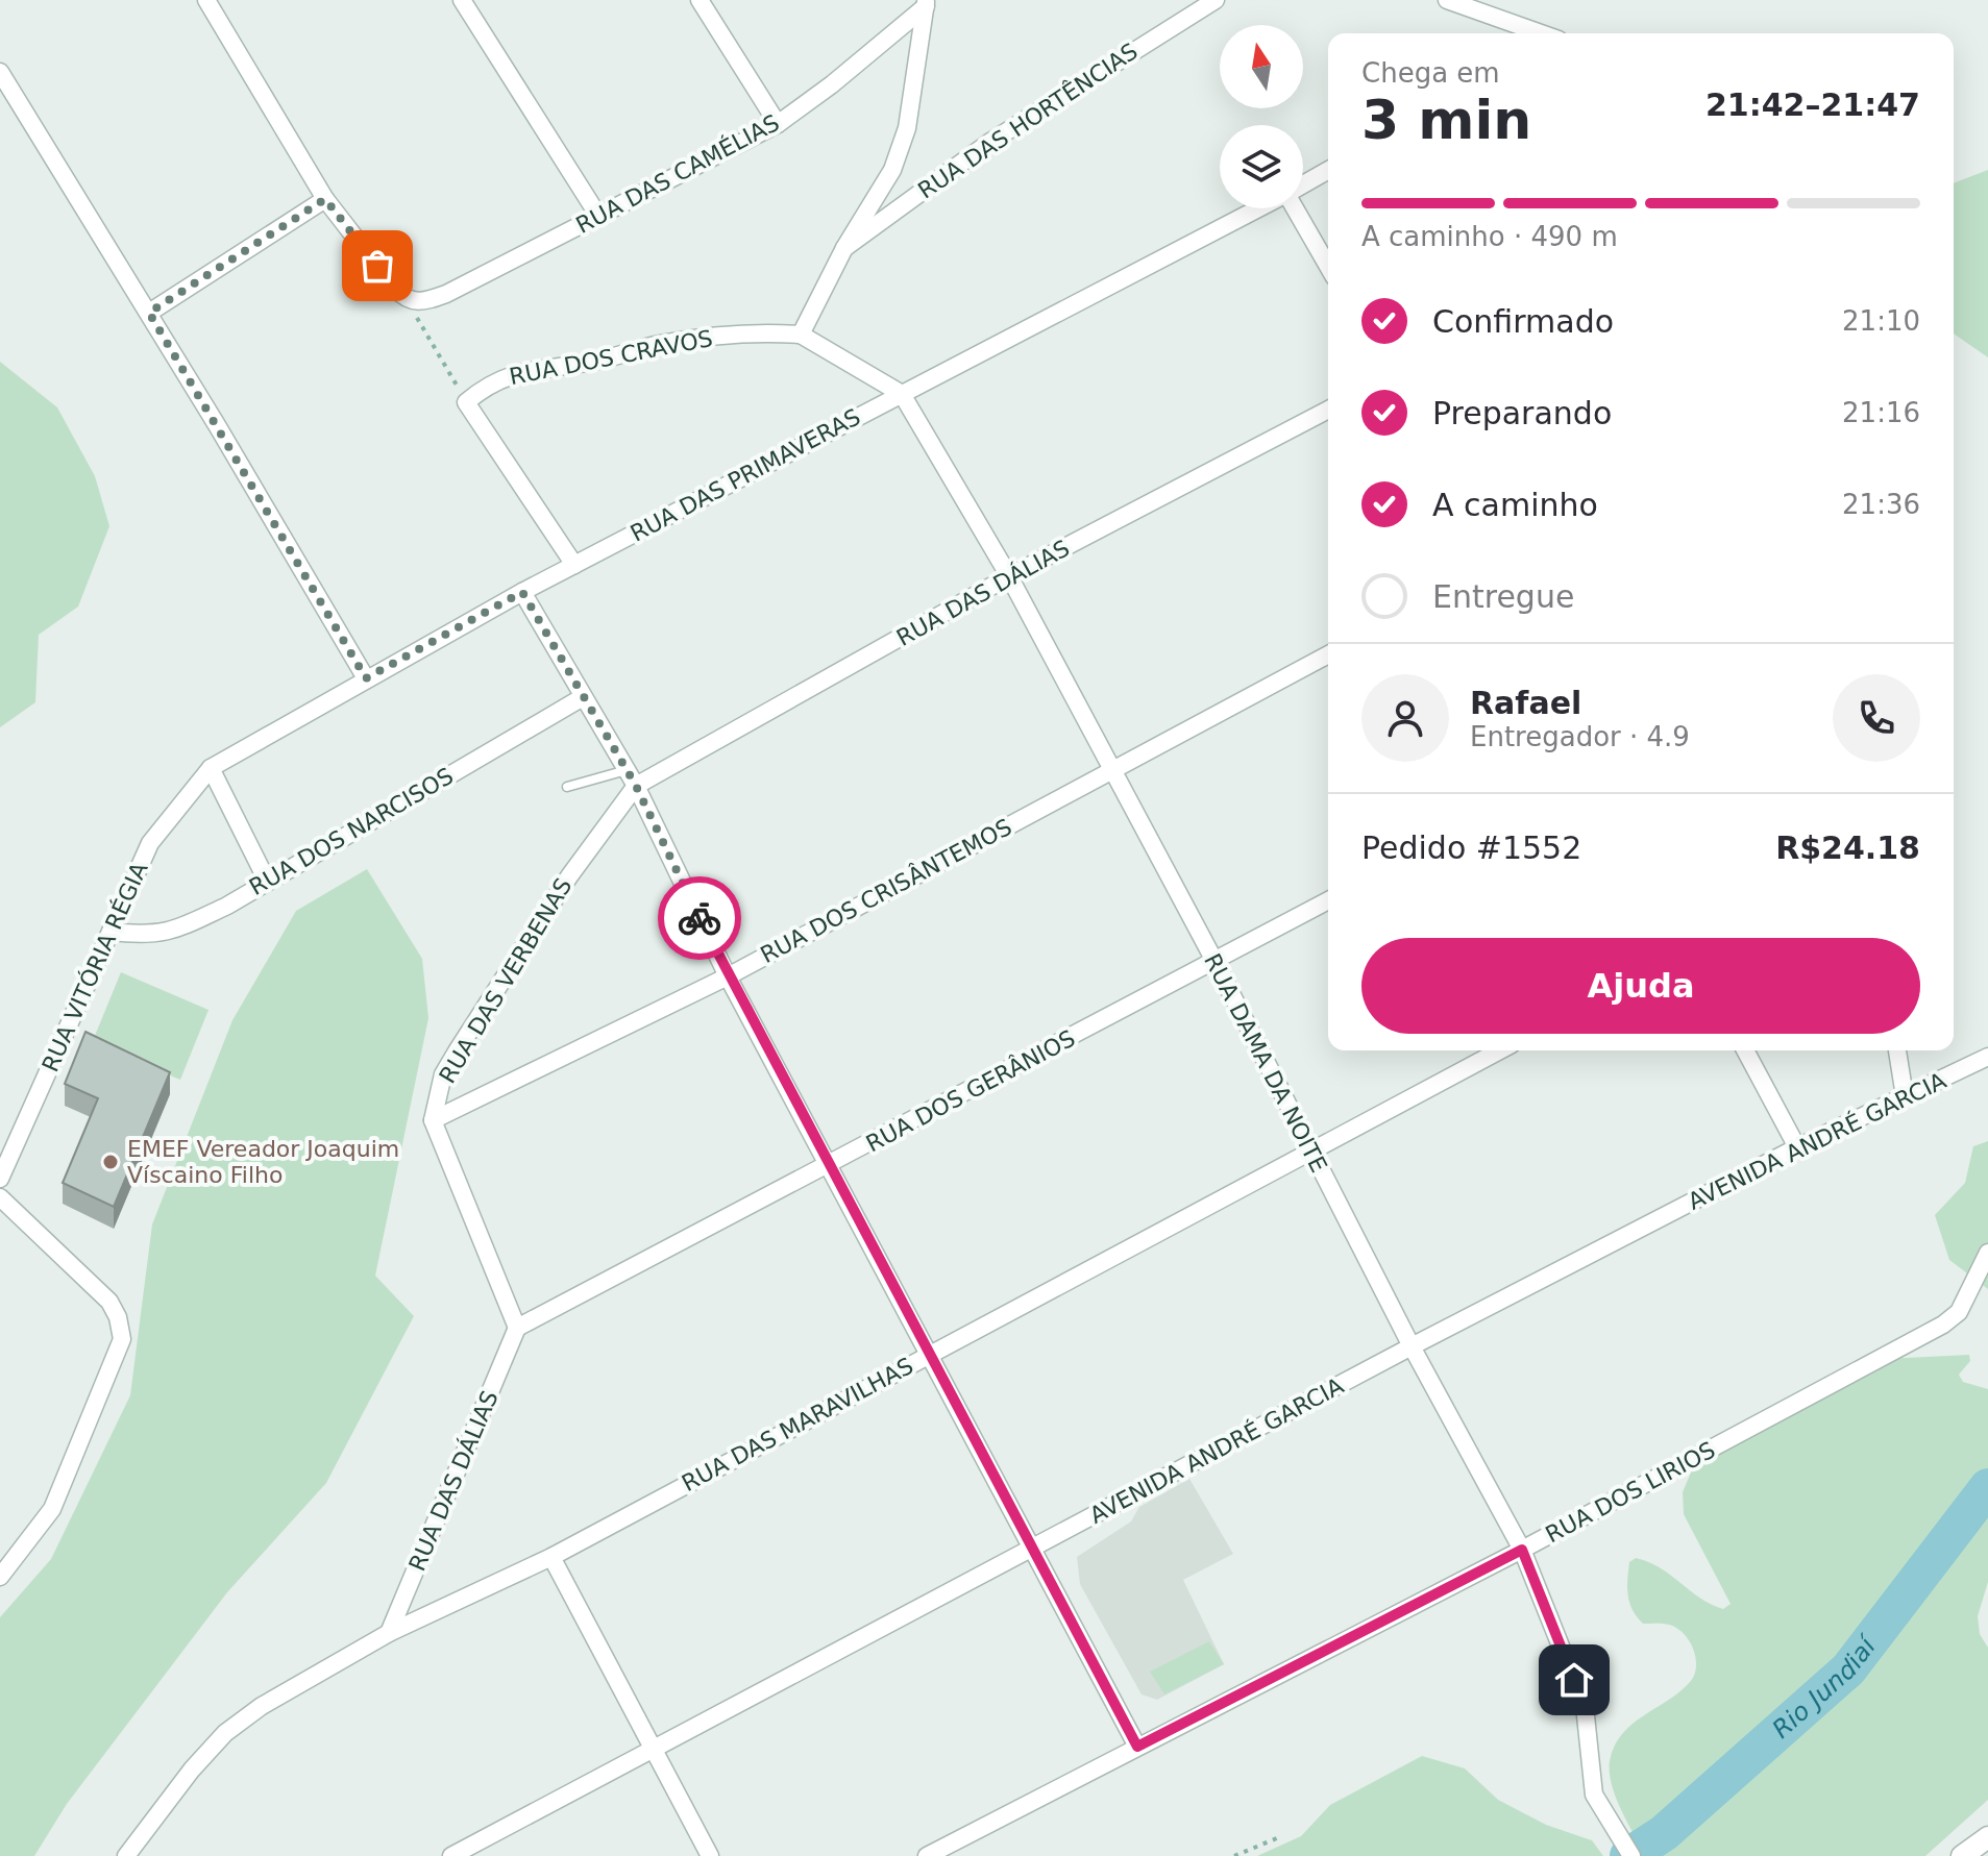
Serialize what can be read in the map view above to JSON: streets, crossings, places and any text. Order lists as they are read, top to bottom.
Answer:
{
  "streets": {
    "street": [
      "RUA DAS HORTÊNCIAS",
      "RUA DAS CAMÉLIAS",
      "RUA DOS CRAVOS",
      "RUA DAS PRIMAVERAS",
      "RUA DAS DÁLIAS",
      "RUA DOS NARCISOS",
      "RUA DOS CRISÂNTEMOS",
      "RUA VITÓRIA RÉGIA",
      "RUA DAS VERBENAS",
      "RUA DAMA DA NOITE",
      "RUA DOS GERÂNIOS",
      "AVENIDA ANDRÉ GARCIA",
      "RUA DAS MARAVILHAS",
      "RUA DOS LIRIOS"
    ]
  },
  "crossings": [
    ["RUA DOS CRAVOS", "RUA DAMA DA NOITE"],
    ["RUA DAS PRIMAVERAS", "RUA VITÓRIA RÉGIA"],
    ["RUA DAS PRIMAVERAS", "RUA DAMA DA NOITE"],
    ["RUA DAS DÁLIAS", "RUA DAS VERBENAS"],
    ["RUA DAS DÁLIAS", "RUA DAMA DA NOITE"],
    ["RUA DAS DÁLIAS", "RUA DOS GERÂNIOS"],
    ["RUA DAS DÁLIAS", "RUA DAS MARAVILHAS"],
    ["RUA DOS NARCISOS", "RUA VITÓRIA RÉGIA"],
    ["RUA DOS CRISÂNTEMOS", "RUA DAS VERBENAS"],
    ["RUA DOS CRISÂNTEMOS", "RUA DAMA DA NOITE"],
    ["RUA DAMA DA NOITE", "RUA DOS GERÂNIOS"],
    ["RUA DAMA DA NOITE", "AVENIDA ANDRÉ GARCIA"],
    ["RUA DAMA DA NOITE", "RUA DAS MARAVILHAS"],
    ["RUA DAMA DA NOITE", "RUA DOS LIRIOS"]
  ],
  "water": ["Rio Jundiaí"],
  "places": ["EMEF Vereador Joaquim Víscaino Filho"],
  "north": "top",
  "page": {
    "heading": ["3 min", "Chega em", "21:42–21:47"],
    "panel": [
      "Rafael",
      "Entregador · 4.9",
      "Pedido #1552",
      "R$24.18"
    ],
    "bar": "A caminho · 490 m",
    "list": [
      ["Confirmado", "21:10"],
      ["Preparando", "21:16"],
      ["A caminho", "21:36"],
      "Entregue"
    ],
    "buttons": "Ajuda"
  }
}
